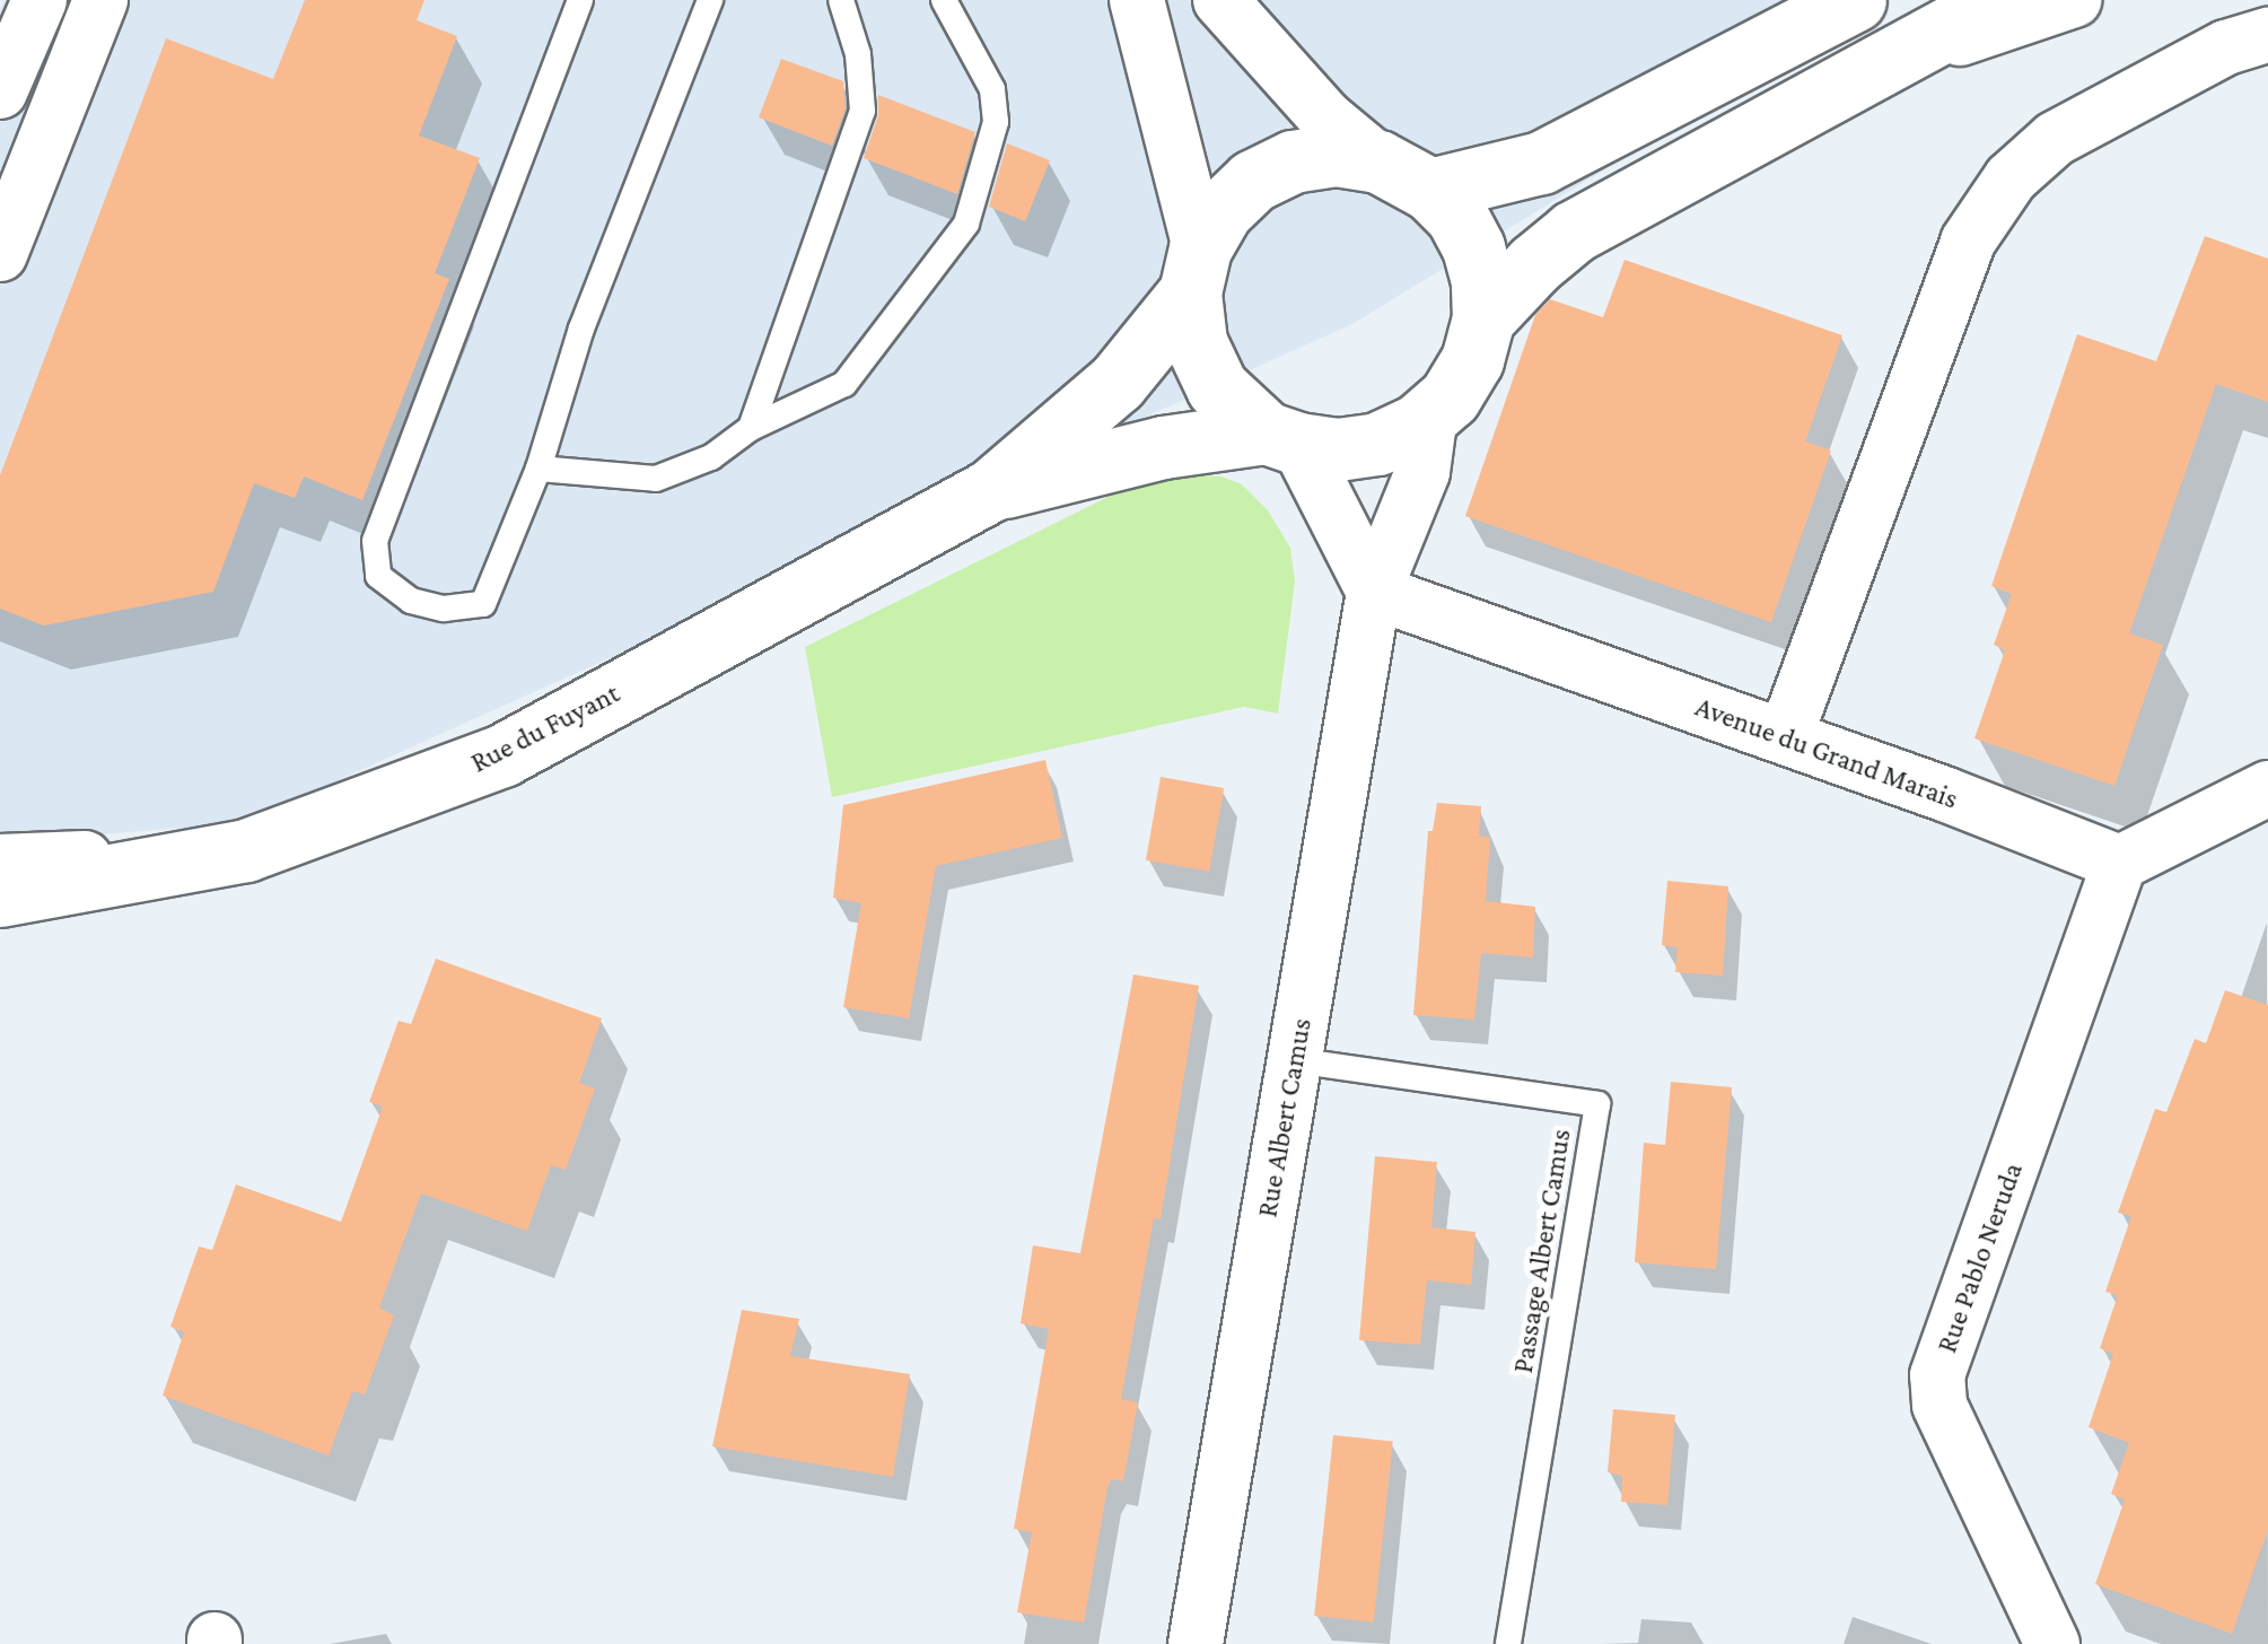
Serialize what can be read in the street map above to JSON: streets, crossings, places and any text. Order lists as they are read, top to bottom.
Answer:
{
  "streets": {
    "street": [
      "Rue du Fuyant",
      "Avenue du Grand Marais",
      "Rue Albert Camus",
      "Rue Pablo Neruda"
    ],
    "lane": ["Passage Albert Camus"]
  },
  "crossings": [
    ["Rue du Fuyant", "Rue Albert Camus"],
    ["Avenue du Grand Marais", "Rue Albert Camus"],
    ["Avenue du Grand Marais", "Rue Pablo Neruda"],
    ["Rue Albert Camus", "Passage Albert Camus"]
  ]
}
